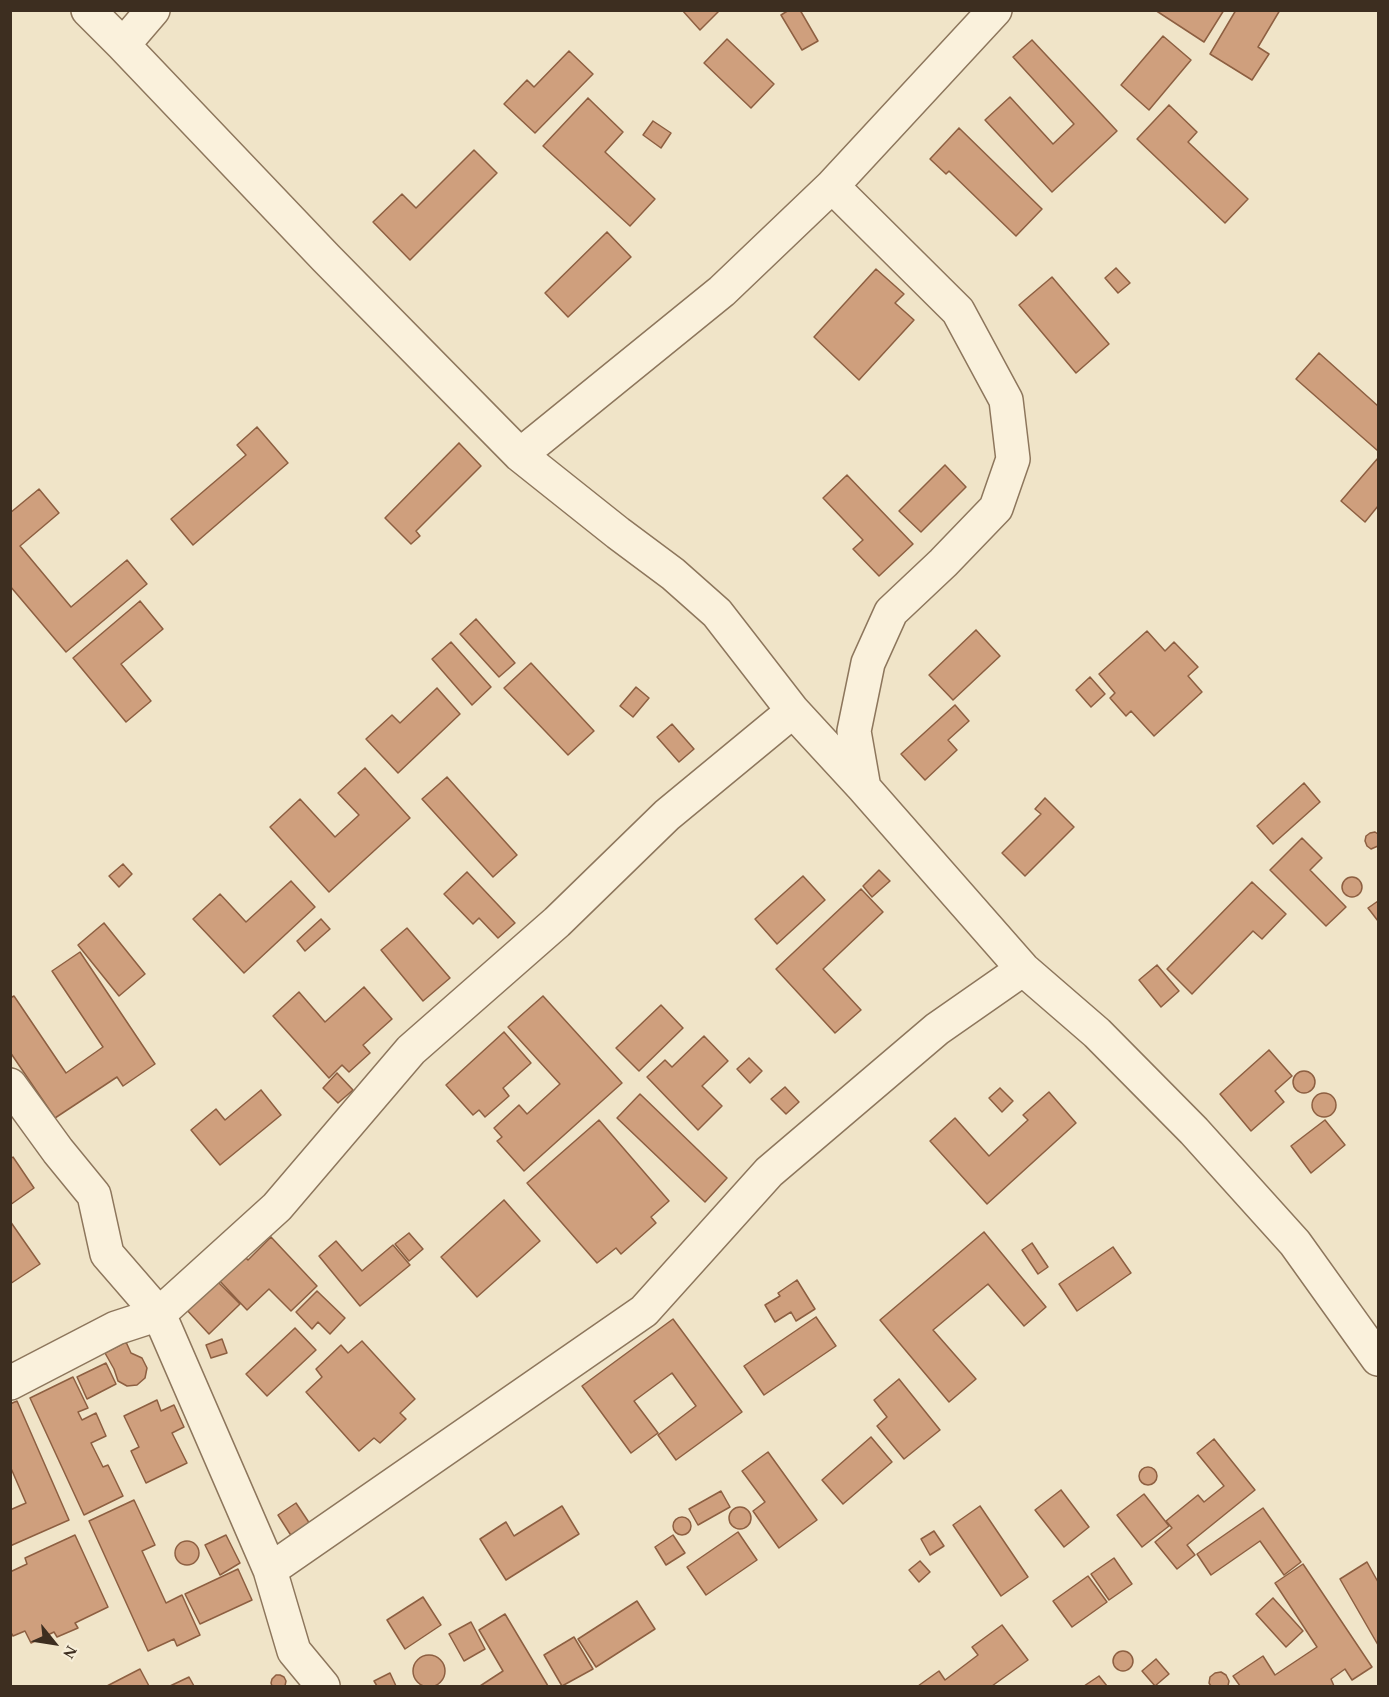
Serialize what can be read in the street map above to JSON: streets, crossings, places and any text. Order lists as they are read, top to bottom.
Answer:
{
  "north": "bottom right"
}
